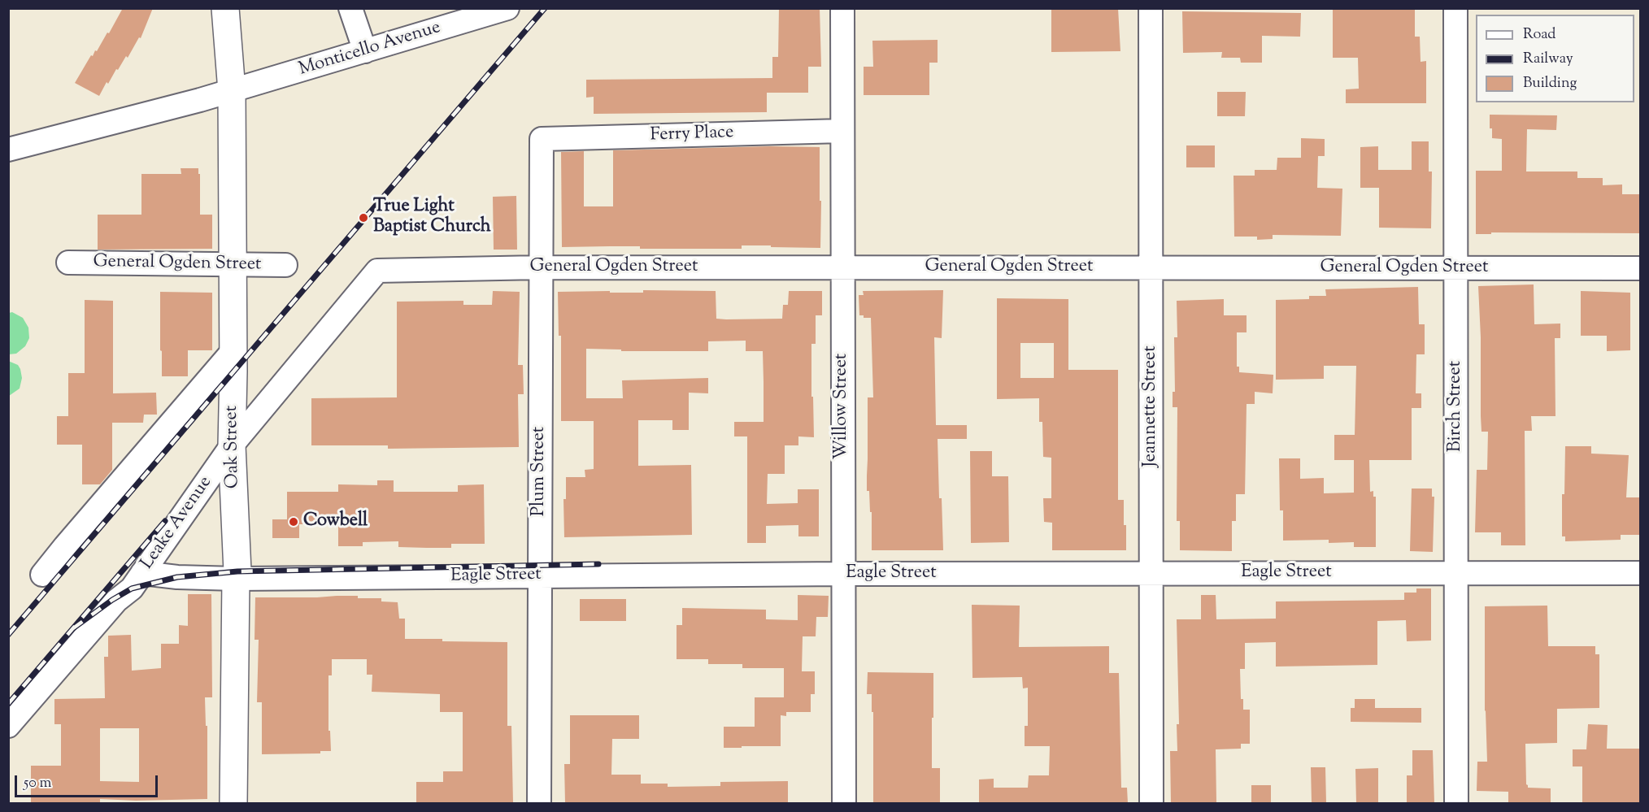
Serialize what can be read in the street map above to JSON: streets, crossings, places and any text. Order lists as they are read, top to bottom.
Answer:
{
  "streets": {
    "main road": ["Oak Street"],
    "street": [
      "Monticello Avenue",
      "Ferry Place",
      "General Ogden Street",
      "Willow Street",
      "Jeannette Street",
      "Birch Street",
      "Plum Street",
      "Leake Avenue",
      "Eagle Street"
    ]
  },
  "crossings": [
    ["Monticello Avenue", "Oak Street"],
    ["Ferry Place", "Willow Street"],
    ["Ferry Place", "Plum Street"],
    ["General Ogden Street", "Willow Street"],
    ["General Ogden Street", "Jeannette Street"],
    ["General Ogden Street", "Birch Street"],
    ["General Ogden Street", "Oak Street"],
    ["General Ogden Street", "Plum Street"],
    ["General Ogden Street", "Leake Avenue"],
    ["Willow Street", "Eagle Street"],
    ["Jeannette Street", "Eagle Street"],
    ["Birch Street", "Eagle Street"],
    ["Oak Street", "Leake Avenue"],
    ["Oak Street", "Eagle Street"],
    ["Plum Street", "Eagle Street"],
    ["Leake Avenue", "Eagle Street"]
  ],
  "places": ["True Light Baptist Church", "Cowbell"],
  "legend": ["Road", "Railway", "Building"],
  "scale_bar": "50 m"
}
